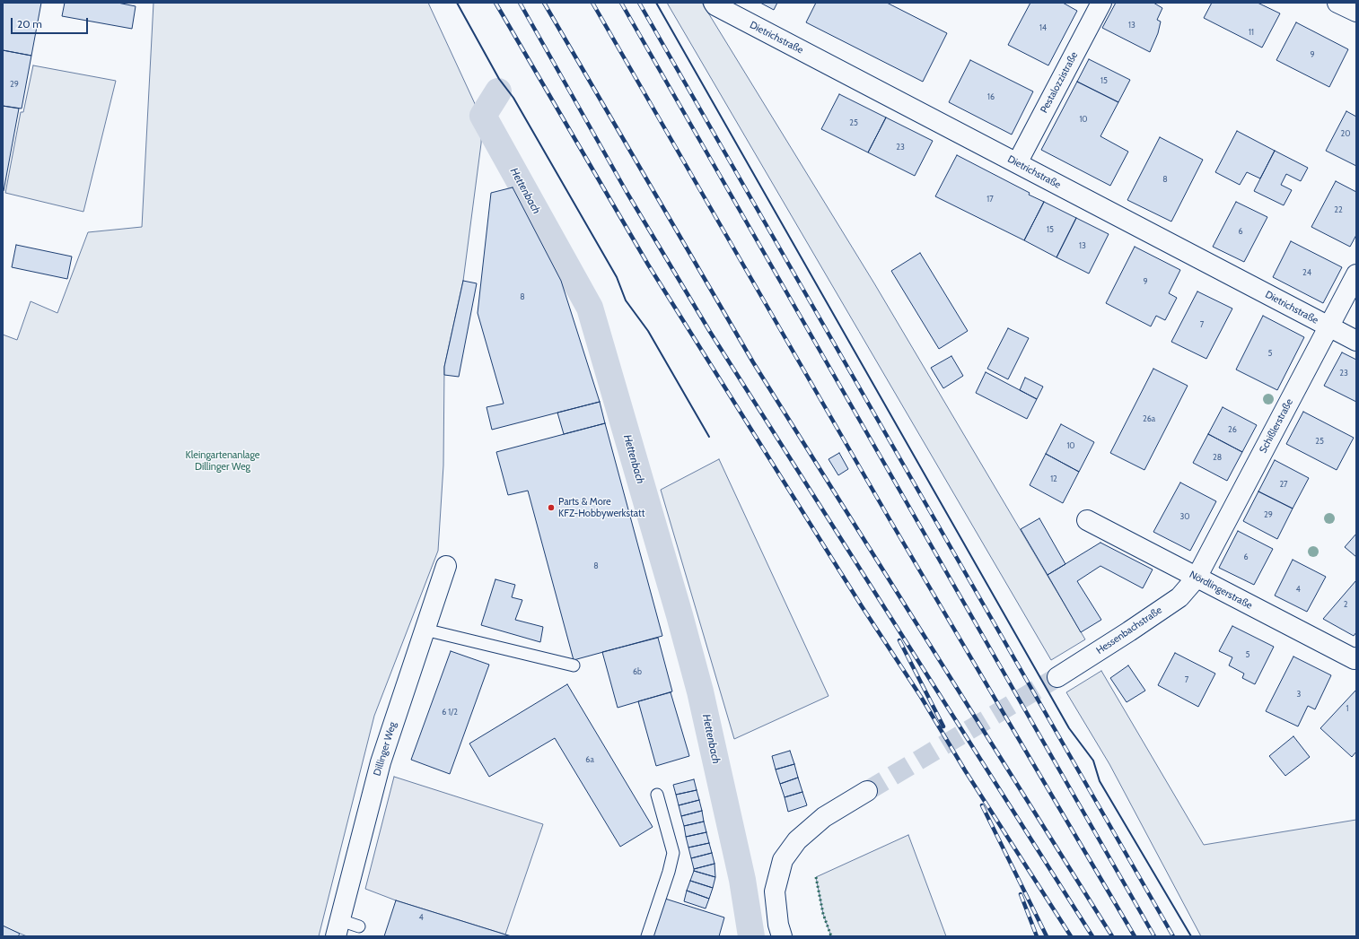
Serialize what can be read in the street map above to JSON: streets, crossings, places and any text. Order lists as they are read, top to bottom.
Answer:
{
  "streets": {
    "street": [
      "Dietrichstraße",
      "Pestalozzistraße",
      "Schißlerstraße",
      "Nördlingerstraße",
      "Hessenbachstraße",
      "Dillinger Weg"
    ]
  },
  "crossings": [
    ["Dietrichstraße", "Pestalozzistraße"],
    ["Dietrichstraße", "Schißlerstraße"],
    ["Schißlerstraße", "Nördlingerstraße"],
    ["Schißlerstraße", "Hessenbachstraße"],
    ["Nördlingerstraße", "Hessenbachstraße"]
  ],
  "water": ["Hettenbach"],
  "parks": ["Kleingartenanlage Dillinger Weg"],
  "places": ["Parts & More KFZ-Hobbywerkstatt"],
  "house_numbers": [
    "13",
    "14",
    "11",
    "9",
    "15",
    "29",
    "16",
    "10",
    "25",
    "20",
    "23",
    "8",
    "17",
    "22",
    "15",
    "6",
    "13",
    "24",
    "9",
    "8",
    "7",
    "5",
    "23",
    "26a",
    "26",
    "25",
    "10",
    "28",
    "12",
    "27",
    "29",
    "30",
    "6",
    "8",
    "4",
    "2",
    "5",
    "6b",
    "7",
    "3",
    "1",
    "6 1/2",
    "6a",
    "4"
  ],
  "scale_bar": "20 m"
}
